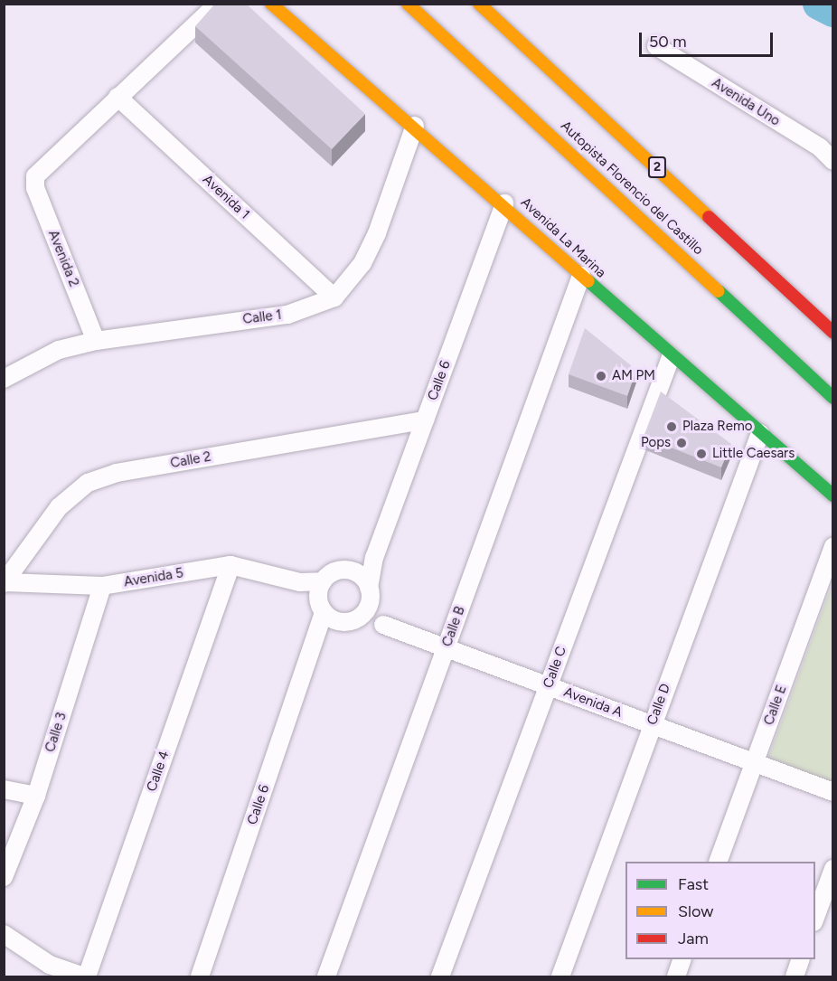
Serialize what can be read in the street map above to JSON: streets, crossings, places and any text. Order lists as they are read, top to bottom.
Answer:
{
  "streets": {
    "main road": ["2", "Autopista Florencio del Castillo", "Avenida La Marina"],
    "street": [
      "Avenida Uno",
      "Avenida 1",
      "Avenida 2",
      "Calle 1",
      "Calle 6",
      "Calle 2",
      "Avenida 5",
      "Calle B",
      "Calle C",
      "Avenida A",
      "Calle D",
      "Calle E",
      "Calle 3",
      "Calle 4"
    ]
  },
  "crossings": [
    ["Avenida 1", "Avenida 2"],
    ["Avenida 1", "Calle 1"],
    ["Avenida La Marina", "Calle 6"],
    ["Avenida La Marina", "Calle B"],
    ["Avenida La Marina", "Calle C"],
    ["Avenida La Marina", "Calle D"],
    ["Avenida 2", "Calle 1"],
    ["Calle 6", "Calle 2"],
    ["Calle 6", "Avenida 5"],
    ["Calle 2", "Avenida 5"],
    ["Avenida 5", "Calle 3"],
    ["Avenida 5", "Calle 4"],
    ["Calle B", "Avenida A"],
    ["Calle C", "Avenida A"],
    ["Avenida A", "Calle D"],
    ["Avenida A", "Calle E"]
  ],
  "places": [
    "AM PM",
    "Plaza Remo",
    "Pops",
    "Little Caesars"
  ],
  "legend": ["Fast", "Slow", "Jam"],
  "scale_bar": "50 m"
}
